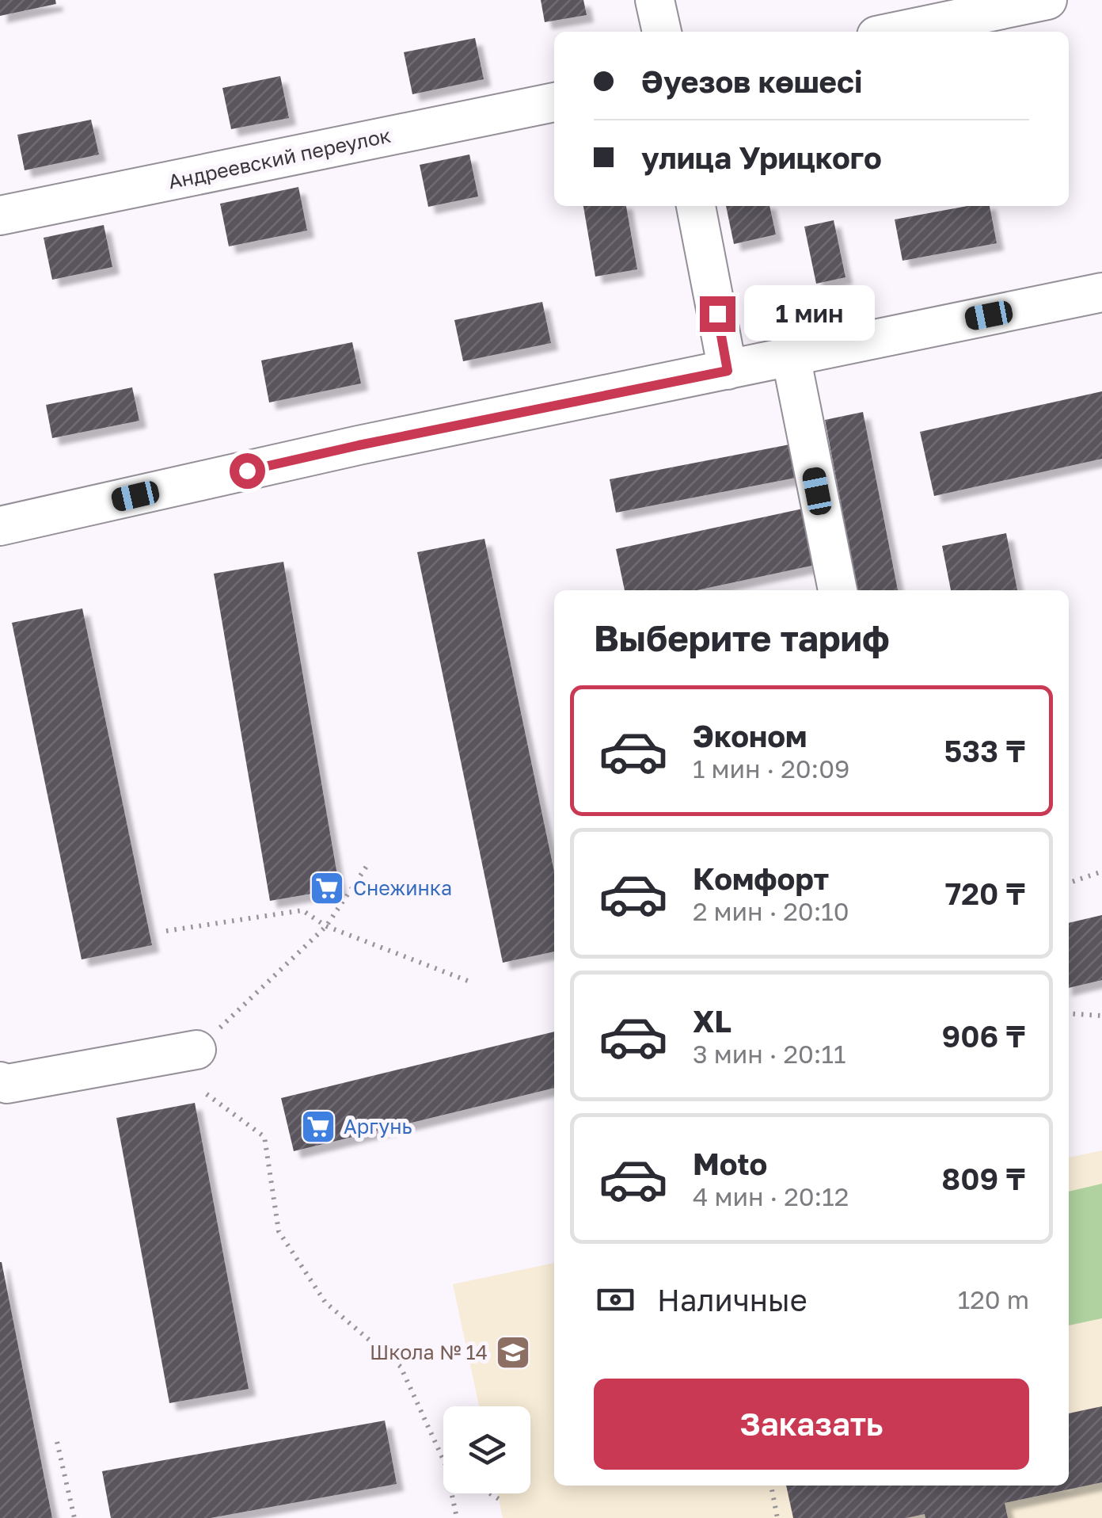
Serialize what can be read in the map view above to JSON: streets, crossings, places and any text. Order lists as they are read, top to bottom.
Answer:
{
  "streets": {
    "street": ["Андреевский переулок"]
  },
  "places": {
    "supermarket": ["Снежинка", "Аргунь"],
    "school or university": ["Школа № 14"]
  },
  "page": {
    "banner": ["Әуезов көшесі", "улица Урицкого"],
    "bubble": "1 мин",
    "heading": "Выберите тариф",
    "list": [
      {
        "name": "Эконом",
        "note": "1 мин · 20:09",
        "value": "533 ₸"
      },
      {
        "name": "Комфорт",
        "note": "2 мин · 20:10",
        "value": "720 ₸"
      },
      {
        "name": "XL",
        "note": "3 мин · 20:11",
        "value": "906 ₸"
      },
      {
        "name": "Moto",
        "note": "4 мин · 20:12",
        "value": "809 ₸"
      }
    ],
    "pay": ["Наличные", "120 m"],
    "buttons": "Заказать"
  }
}
